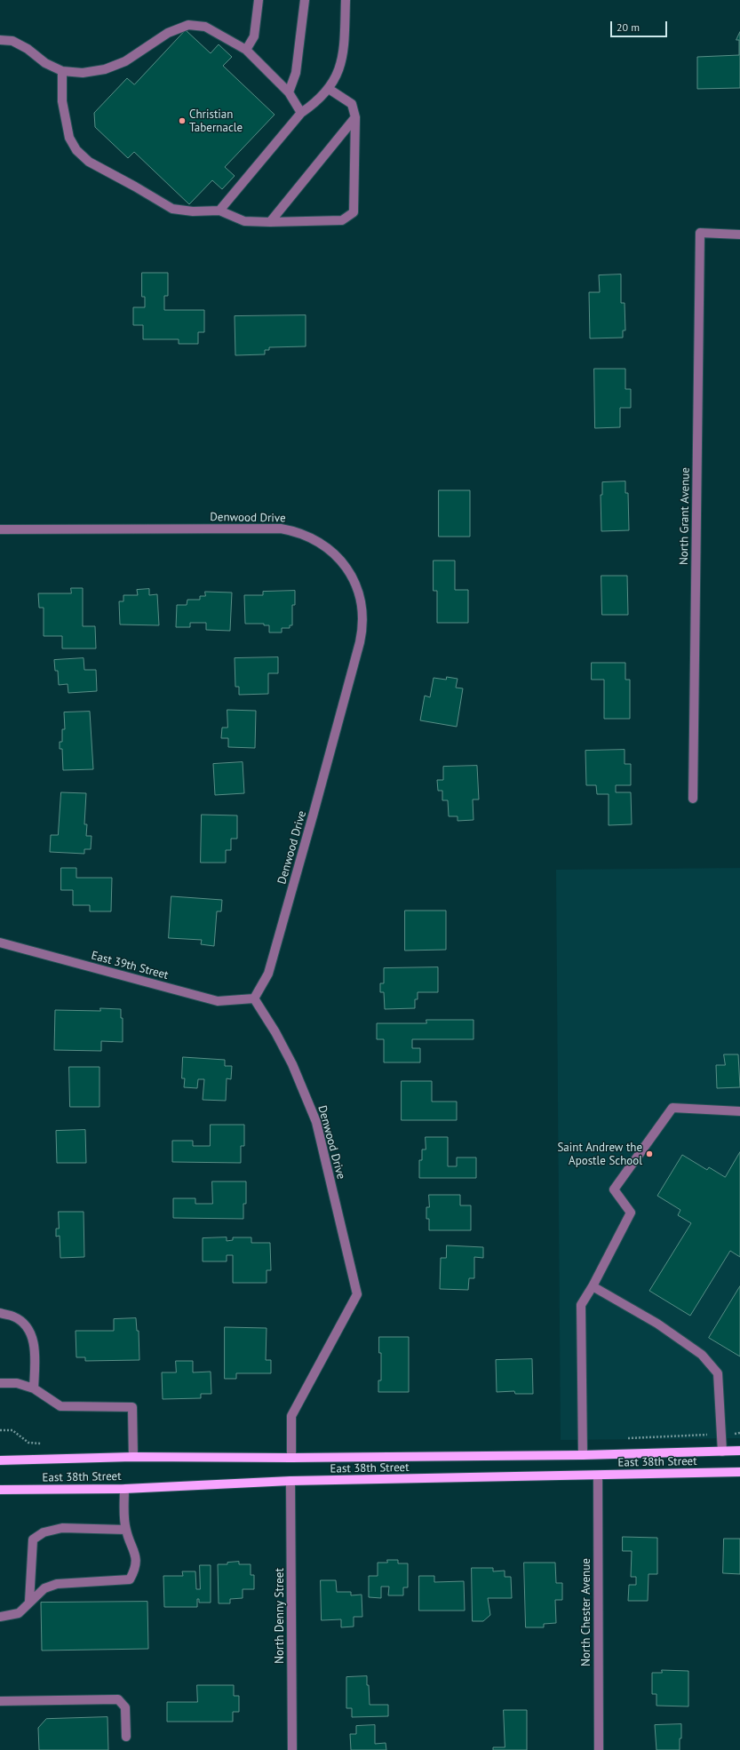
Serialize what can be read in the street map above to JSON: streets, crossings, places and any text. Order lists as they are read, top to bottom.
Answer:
{
  "streets": {
    "main road": ["East 38th Street"],
    "street": [
      "North Grant Avenue",
      "Denwood Drive",
      "East 39th Street",
      "North Chester Avenue",
      "North Denny Street"
    ]
  },
  "crossings": [
    ["Denwood Drive", "East 39th Street"],
    ["Denwood Drive", "East 38th Street"],
    ["East 38th Street", "North Chester Avenue"],
    ["East 38th Street", "North Denny Street"]
  ],
  "places": ["Christian Tabernacle", "Saint Andrew the Apostle School"],
  "scale_bar": "20 m"
}
